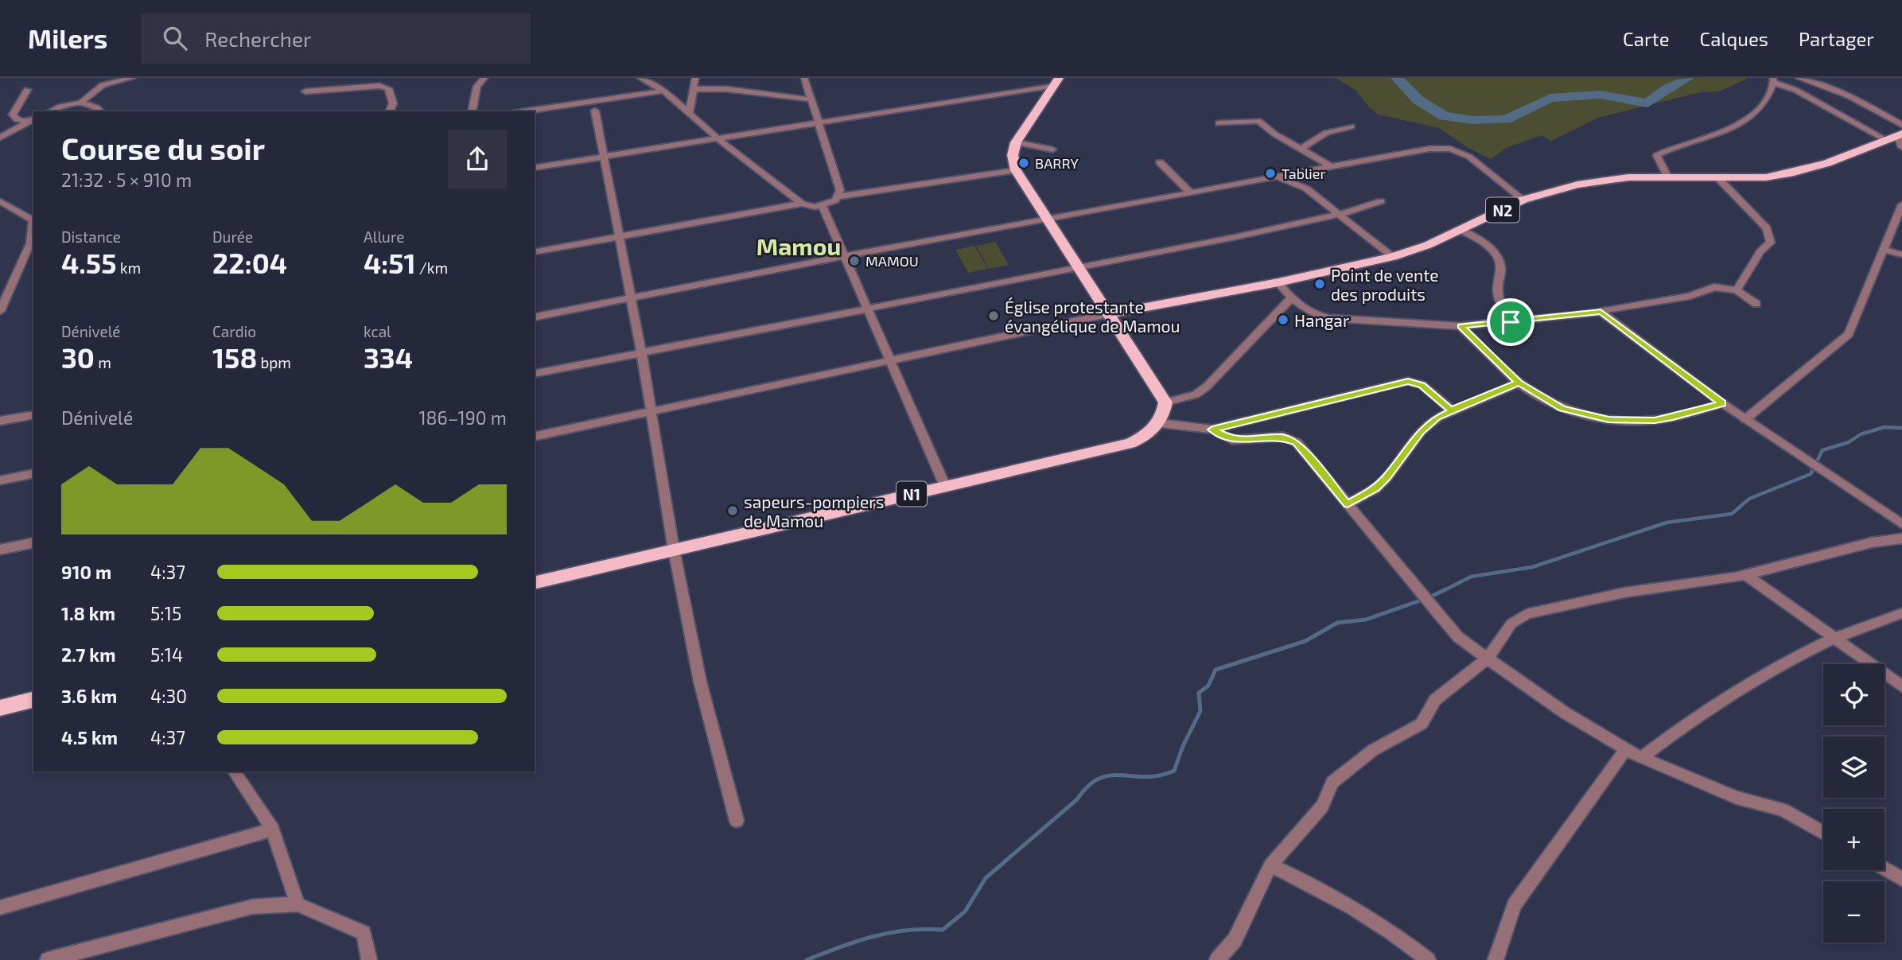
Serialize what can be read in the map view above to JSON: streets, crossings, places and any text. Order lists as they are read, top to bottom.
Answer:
{
  "streets": {
    "highway": ["N2", "N1"]
  },
  "districts": ["Mamou"],
  "places": [
    "BARRY",
    "Tablier",
    "MAMOU",
    "Point de vente des produits",
    "Église protestante évangélique de Mamou",
    "Hangar",
    "sapeurs-pompiers de Mamou"
  ],
  "page": {
    "header": "Milers",
    "search": "Rechercher",
    "nav": ["Carte", "Calques", "Partager"],
    "heading": ["Course du soir", "21:32 · 5 × 910 m"],
    "stats": [
      ["Distance", "4.55 km"],
      ["Durée", "22:04"],
      ["Allure", "4:51 /km"],
      ["Dénivelé", "30 m"],
      ["Cardio", "158 bpm"],
      ["kcal", "334"]
    ],
    "chart": ["Dénivelé", "186–190 m"],
    "list": [
      {
        "name": "910 m",
        "note": "4:37"
      },
      {
        "name": "1.8 km",
        "note": "5:15"
      },
      {
        "name": "2.7 km",
        "note": "5:14"
      },
      {
        "name": "3.6 km",
        "note": "4:30"
      },
      {
        "name": "4.5 km",
        "note": "4:37"
      }
    ],
    "map_buttons": ["+", "−"]
  }
}
